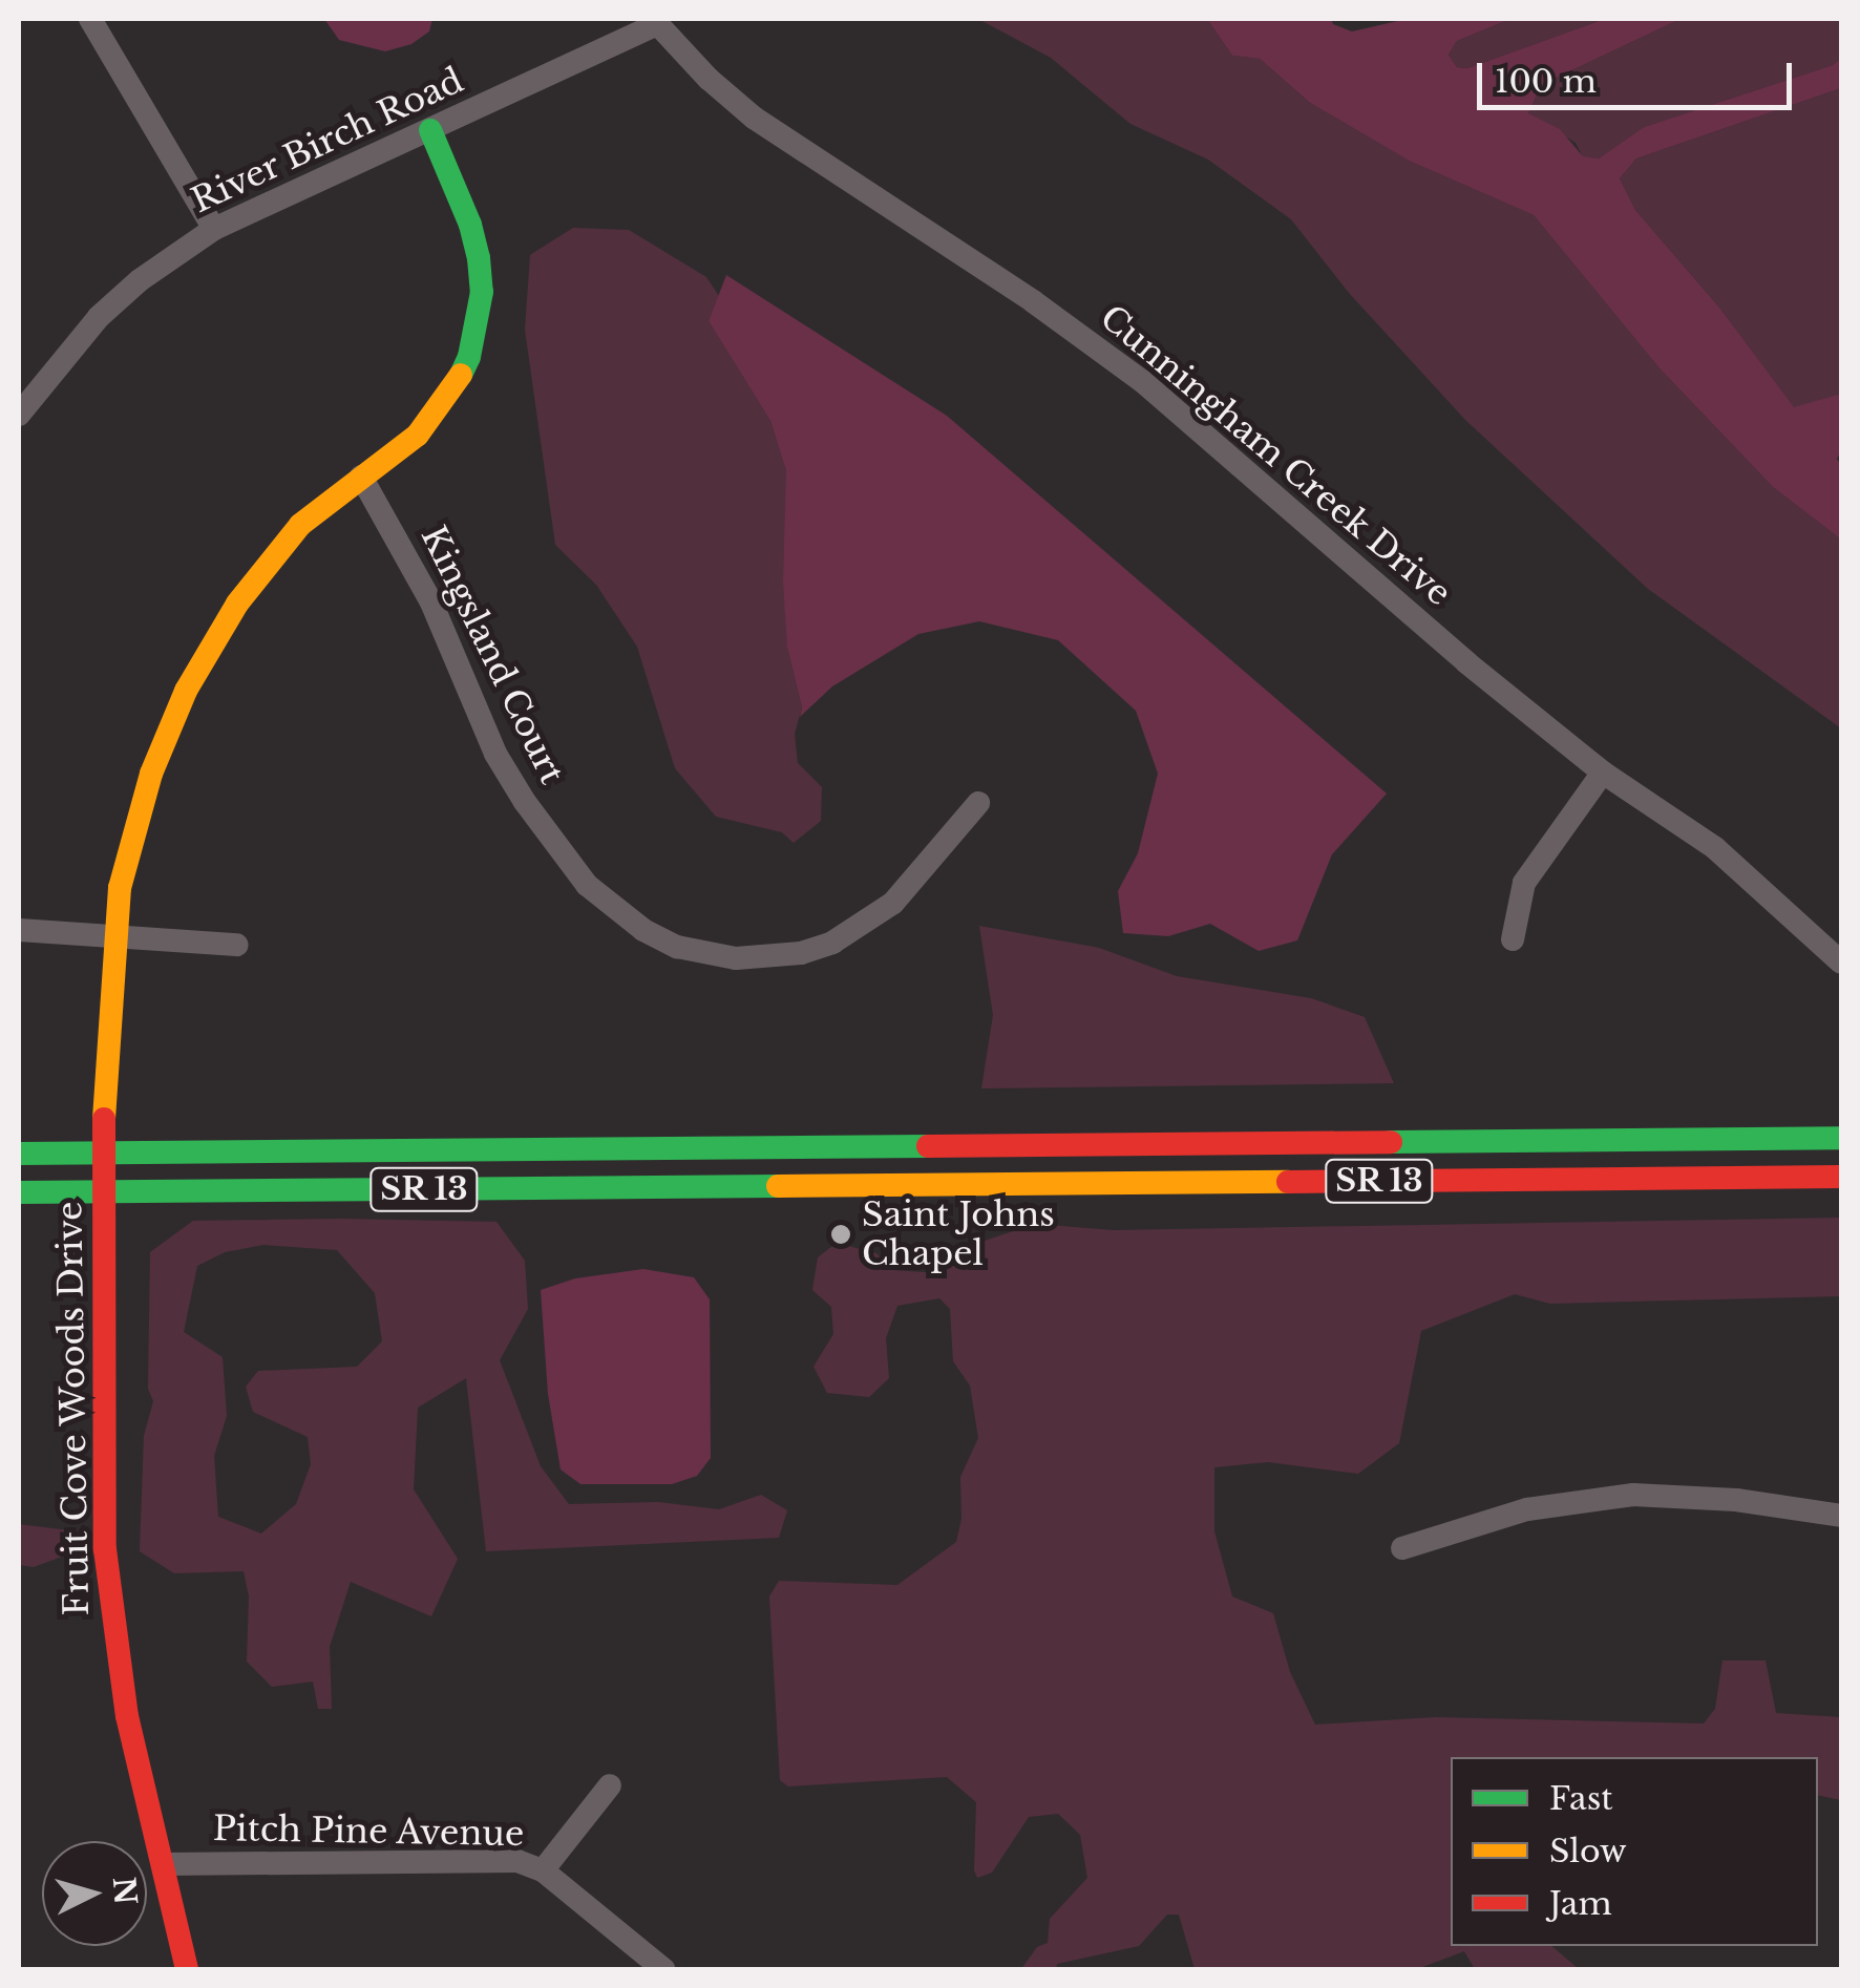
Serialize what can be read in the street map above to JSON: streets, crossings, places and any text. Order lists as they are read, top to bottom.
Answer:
{
  "streets": {
    "main road": ["SR 13", "Fruit Cove Woods Drive"],
    "street": [
      "River Birch Road",
      "Cunningham Creek Drive",
      "Kingsland Court",
      "Pitch Pine Avenue"
    ]
  },
  "crossings": [
    ["River Birch Road", "Cunningham Creek Drive"],
    ["River Birch Road", "Fruit Cove Woods Drive"],
    ["Kingsland Court", "Fruit Cove Woods Drive"],
    ["SR 13", "Fruit Cove Woods Drive"],
    ["Fruit Cove Woods Drive", "Pitch Pine Avenue"]
  ],
  "places": ["Saint Johns Chapel"],
  "legend": ["Fast", "Slow", "Jam"],
  "scale_bar": "100 m",
  "north": "right"
}
